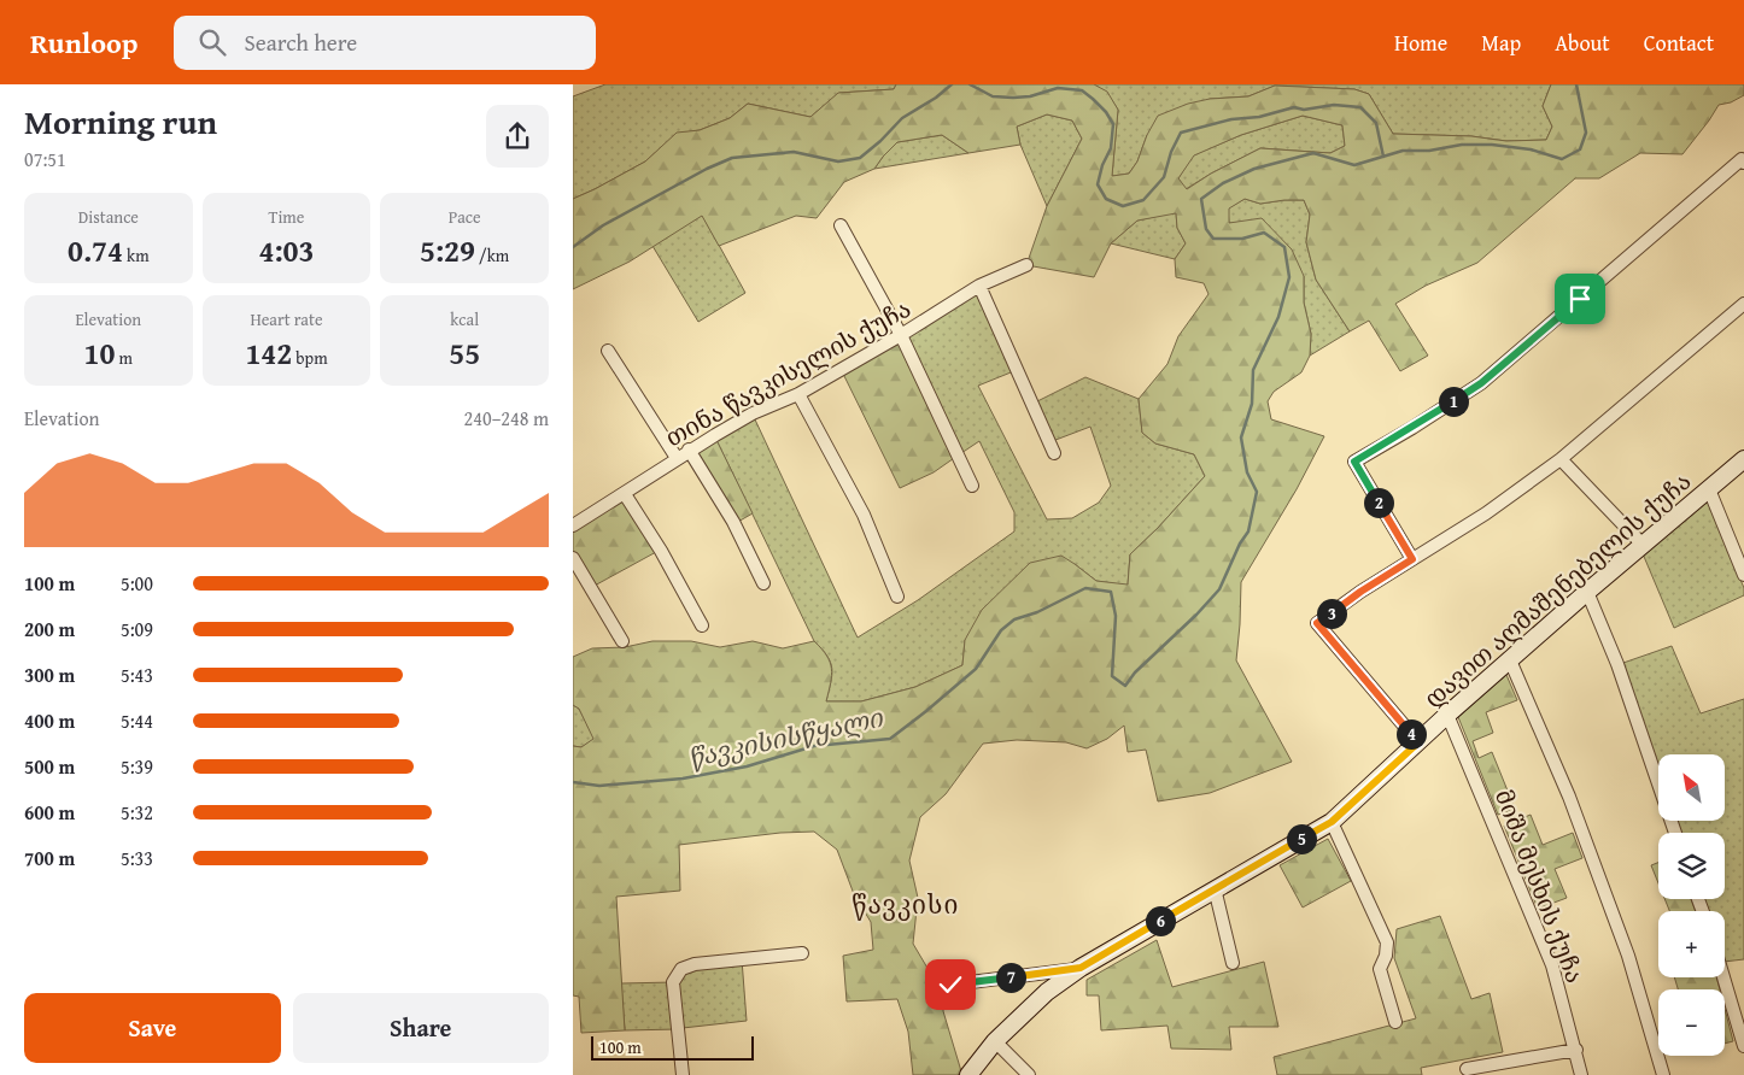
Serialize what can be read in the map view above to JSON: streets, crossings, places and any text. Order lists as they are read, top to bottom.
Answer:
{
  "streets": {
    "street": ["თინა წავკისელის ქუჩა", "დავით აღმაშენებელის ქუჩა", "მიშა მესხის ქუჩა"]
  },
  "crossings": [
    ["დავით აღმაშენებელის ქუჩა", "მიშა მესხის ქუჩა"]
  ],
  "districts": ["წავკისი"],
  "water": ["წავკისისწყალი"],
  "scale_bar": "100 m",
  "north": "top left",
  "page": {
    "header": "Runloop",
    "search": "Search here",
    "nav": [
      "Home",
      "Map",
      "About",
      "Contact"
    ],
    "heading": ["Morning run", "07:51"],
    "stats": [
      ["Distance", "0.74 km"],
      ["Time", "4:03"],
      ["Pace", "5:29 /km"],
      ["Elevation", "10 m"],
      ["Heart rate", "142 bpm"],
      ["kcal", "55"]
    ],
    "pins": [
      "1",
      "2",
      "3",
      "4",
      "5",
      "6",
      "7"
    ],
    "chart": ["Elevation", "240–248 m"],
    "list": [
      {
        "name": "100 m",
        "note": "5:00"
      },
      {
        "name": "200 m",
        "note": "5:09"
      },
      {
        "name": "300 m",
        "note": "5:43"
      },
      {
        "name": "400 m",
        "note": "5:44"
      },
      {
        "name": "500 m",
        "note": "5:39"
      },
      {
        "name": "600 m",
        "note": "5:32"
      },
      {
        "name": "700 m",
        "note": "5:33"
      }
    ],
    "map_buttons": ["+", "−"],
    "buttons": ["Save", "Share"],
    "scale": "100 m"
  }
}
